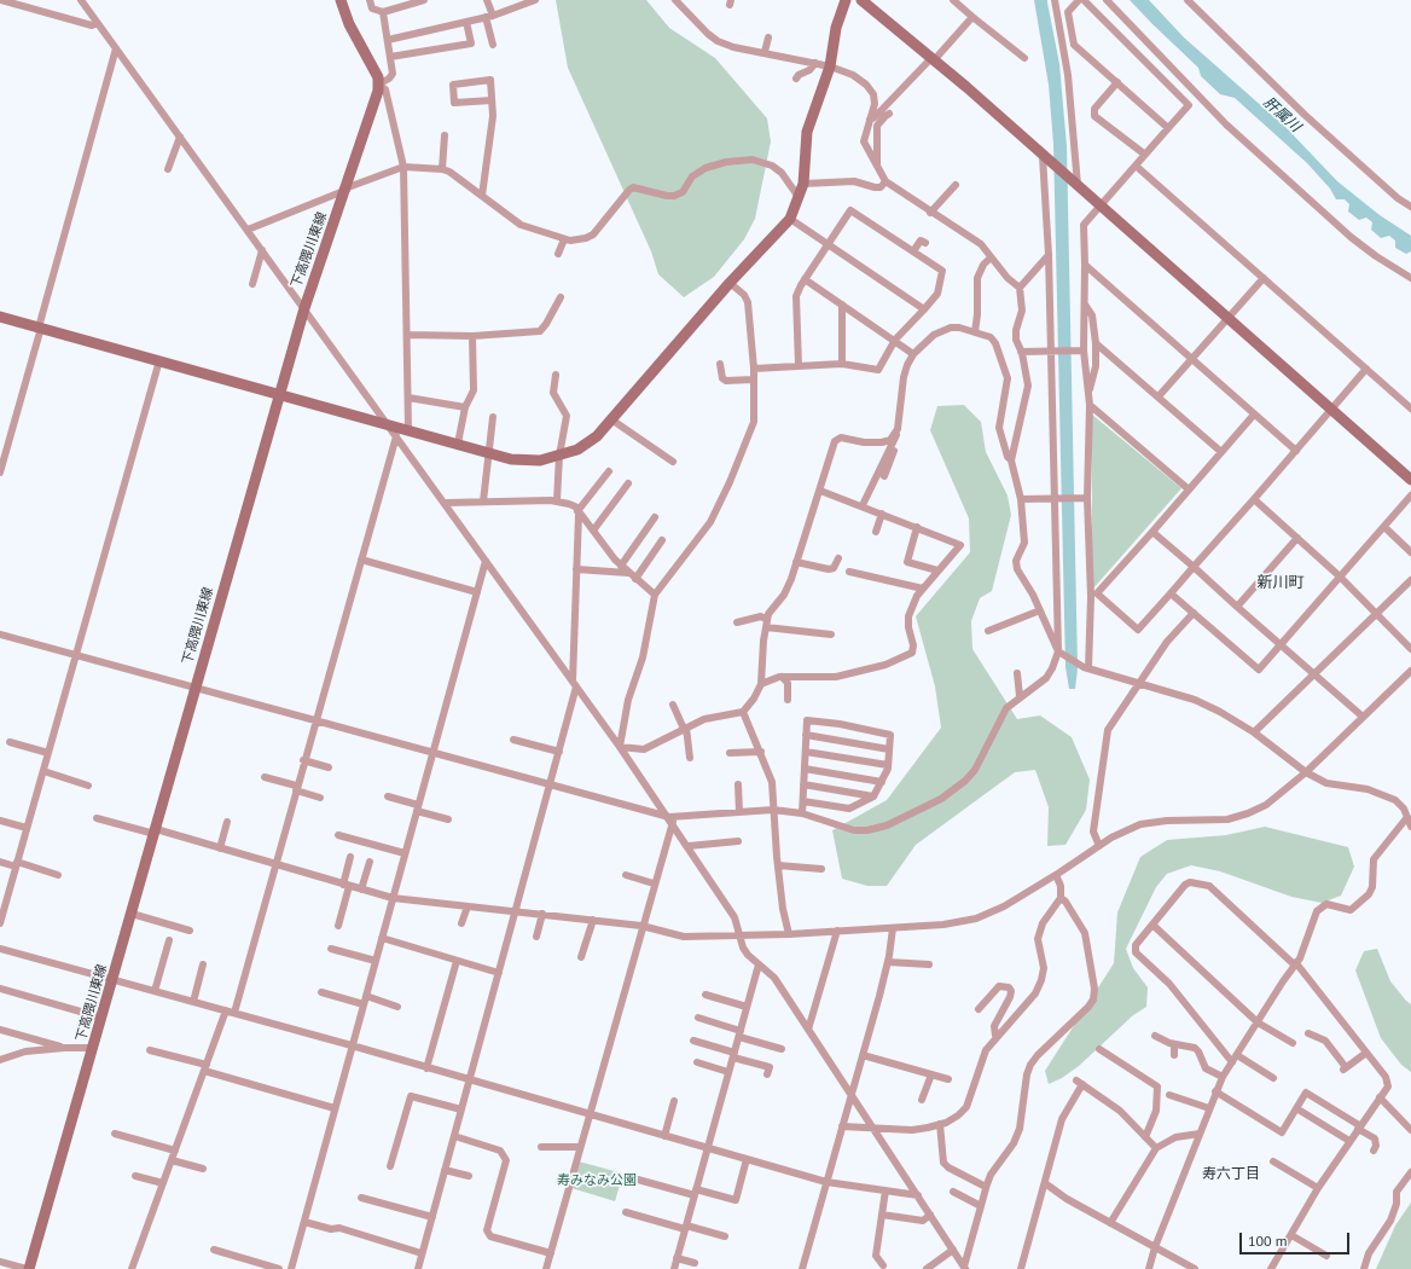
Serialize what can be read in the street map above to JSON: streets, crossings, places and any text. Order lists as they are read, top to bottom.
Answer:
{
  "streets": {
    "street": ["下高隈川東線"]
  },
  "districts": ["新川町", "寿六丁目"],
  "water": ["肝属川"],
  "parks": ["寿みなみ公園"],
  "scale_bar": "100 m"
}
